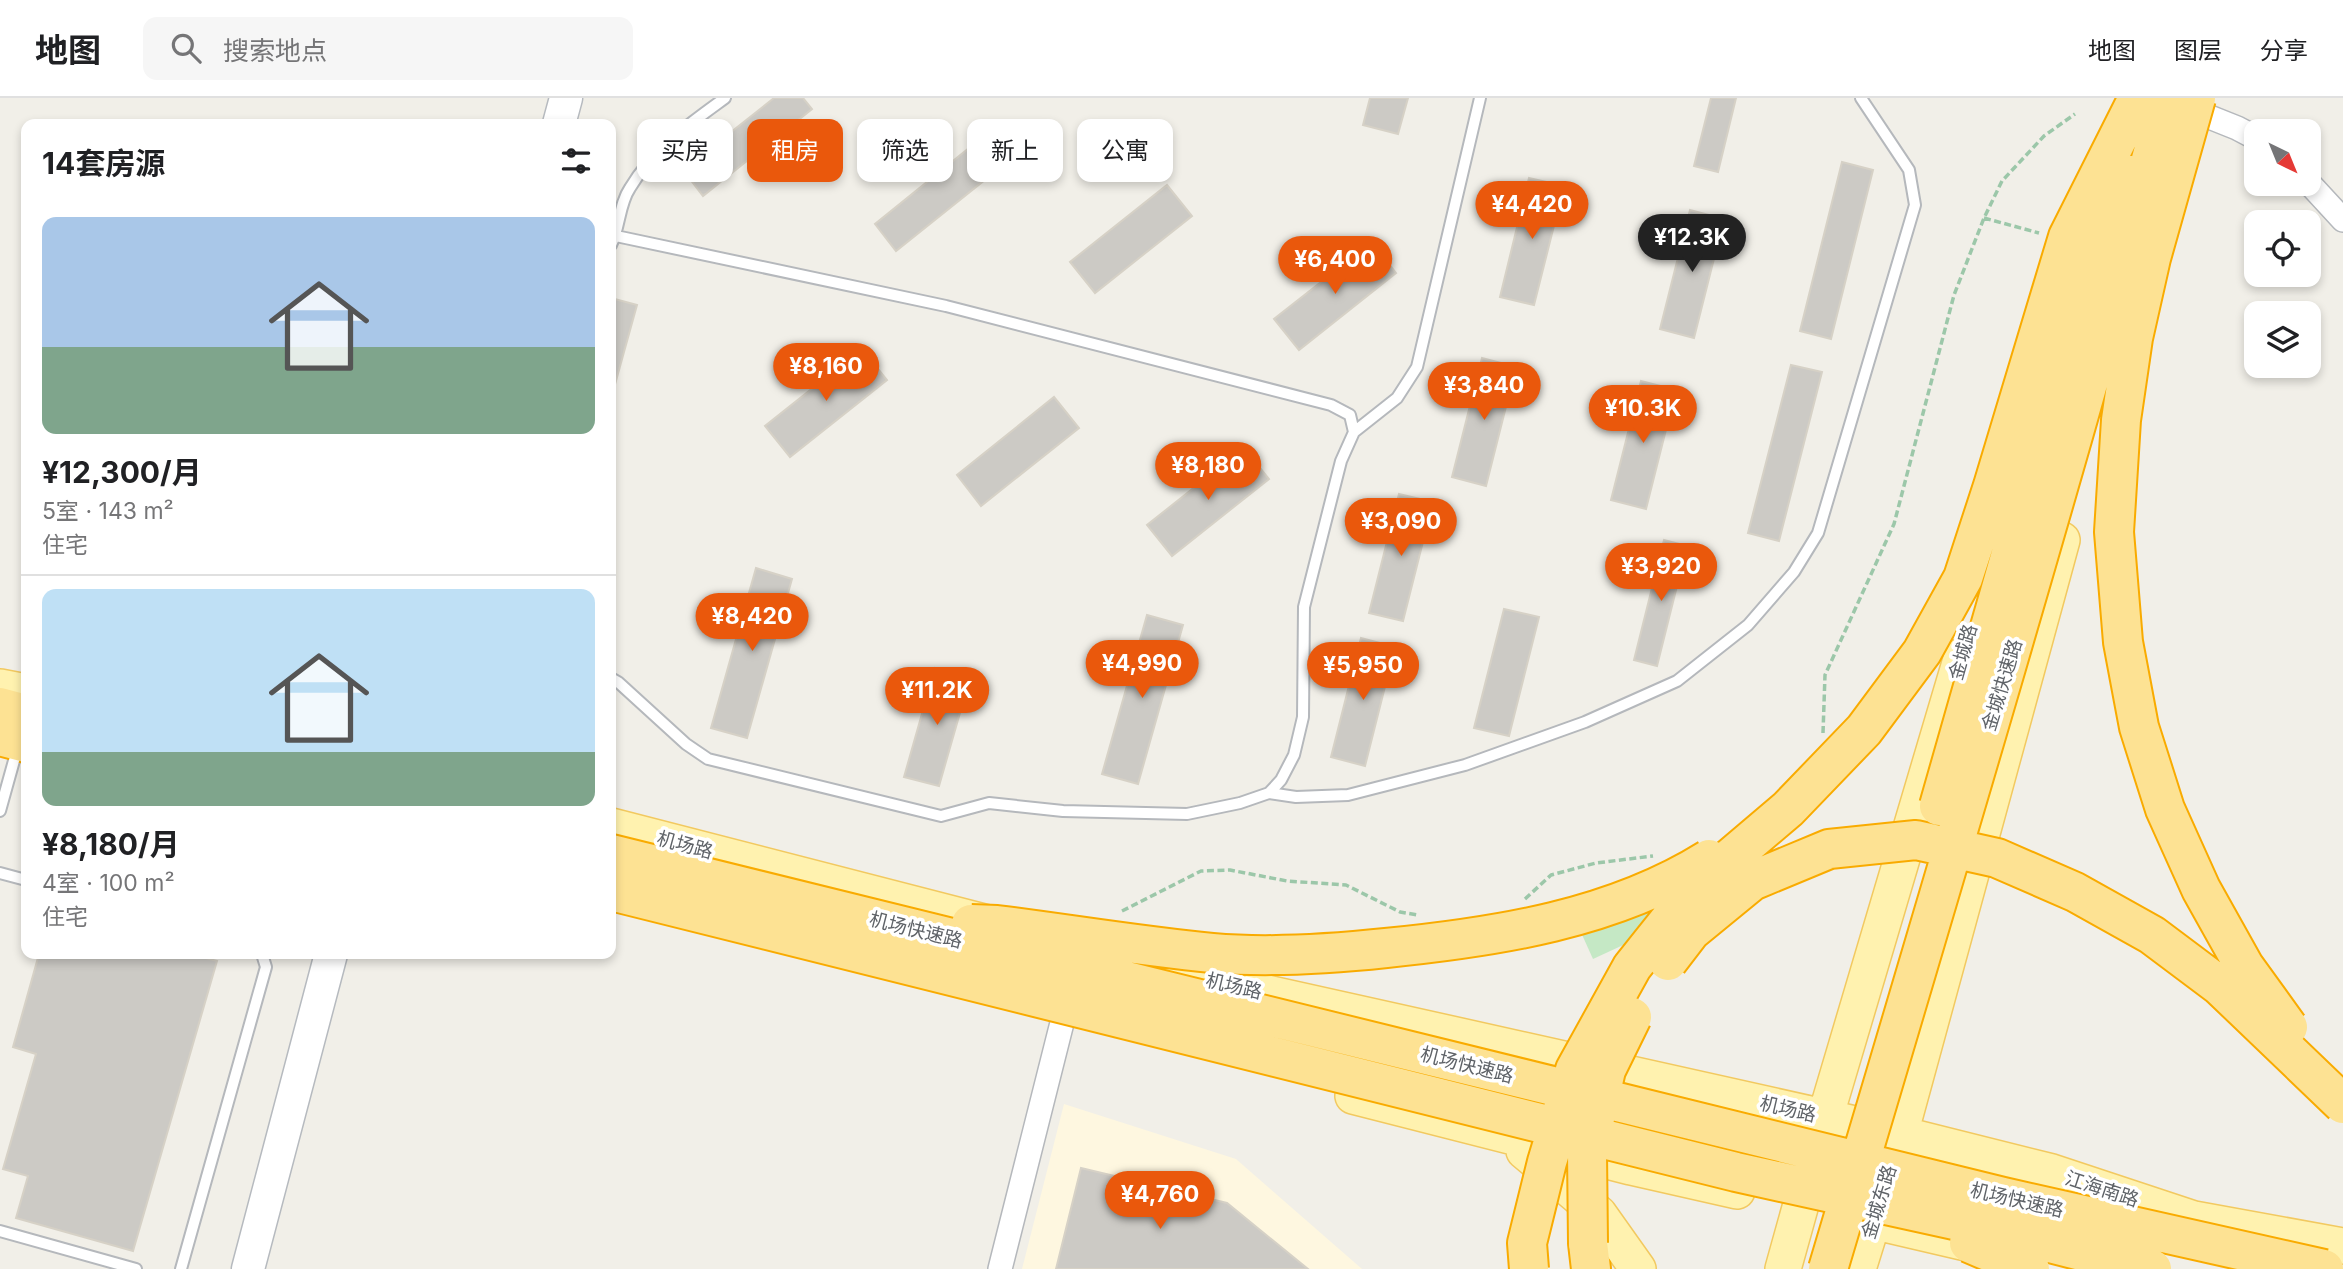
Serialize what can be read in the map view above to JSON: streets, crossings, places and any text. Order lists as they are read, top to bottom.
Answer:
{
  "streets": {
    "highway": ["金城快速路", "机场快速路"],
    "main road": [
      "金城路",
      "机场路",
      "江海南路",
      "金城东路"
    ]
  },
  "crossings": [
    ["金城路", "机场路"],
    ["机场路", "江海南路"],
    ["江海南路", "金城东路"]
  ],
  "north": "bottom right",
  "page": {
    "header": "地图",
    "search": "搜索地点",
    "nav": ["地图", "图层", "分享"],
    "chip": [
      "买房",
      "租房",
      "筛选",
      "新上",
      "公寓"
    ],
    "heading": "14套房源",
    "price": [
      "¥4,420",
      "¥12.3K",
      "¥6,400",
      "¥8,160",
      "¥3,840",
      "¥10.3K",
      "¥8,180",
      "¥3,090",
      "¥3,920",
      "¥8,420",
      "¥4,990",
      "¥5,950",
      "¥11.2K",
      "¥4,760"
    ],
    "list": [
      {
        "name": "¥12,300/月",
        "note": "5室 · 143 m² · 住宅"
      },
      {
        "name": "¥8,180/月",
        "note": "4室 · 100 m² · 住宅"
      }
    ]
  }
}
